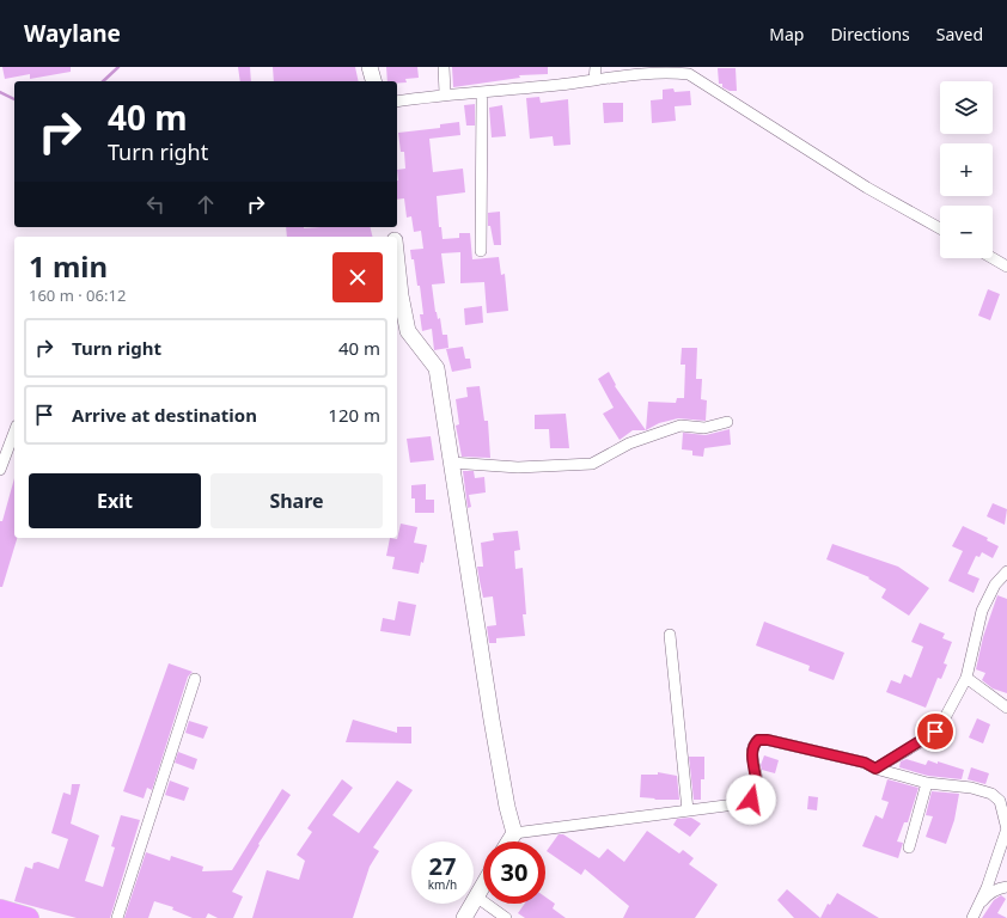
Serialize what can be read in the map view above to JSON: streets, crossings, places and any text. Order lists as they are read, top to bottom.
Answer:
{
  "page": {
    "header": "Waylane",
    "nav": ["Map", "Directions", "Saved"],
    "map_buttons": ["+", "−"],
    "turn": ["40 m", "Turn right"],
    "heading": ["1 min", "160 m · 06:12"],
    "list": [
      {
        "name": "Turn right",
        "value": "40 m"
      },
      {
        "name": "Arrive at destination",
        "value": "120 m"
      }
    ],
    "buttons": ["Exit", "Share"],
    "speed": "27 km/h",
    "limit": "30"
  }
}
